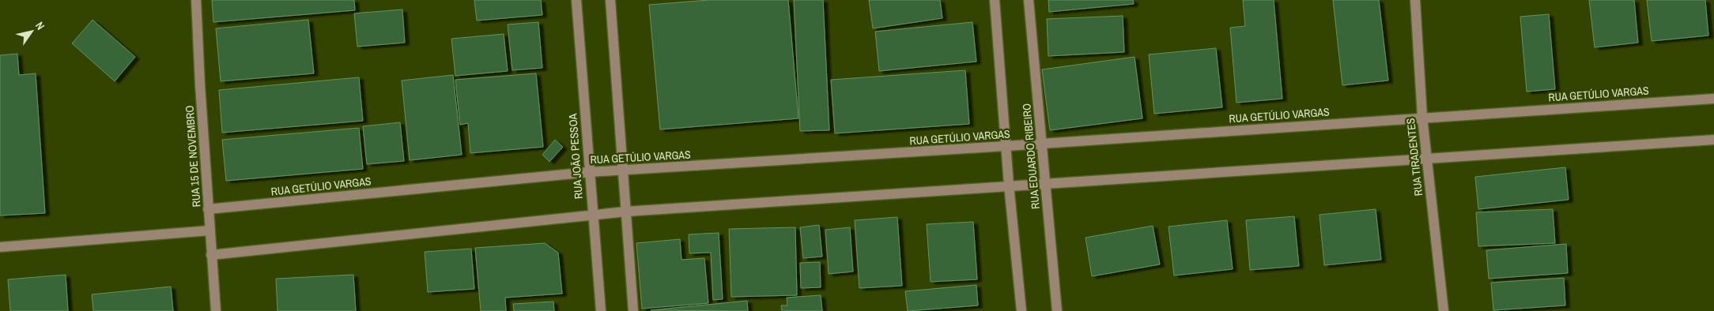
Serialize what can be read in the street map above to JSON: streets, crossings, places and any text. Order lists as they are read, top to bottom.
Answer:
{
  "streets": {
    "street": [
      "RUA GETÚLIO VARGAS",
      "RUA 15 DE NOVEMBRO",
      "RUA JOÃO PESSOA",
      "RUA EDUARDO RIBEIRO",
      "RUA TIRADENTES"
    ]
  },
  "crossings": [
    ["RUA GETÚLIO VARGAS", "RUA 15 DE NOVEMBRO"],
    ["RUA GETÚLIO VARGAS", "RUA JOÃO PESSOA"],
    ["RUA GETÚLIO VARGAS", "RUA EDUARDO RIBEIRO"],
    ["RUA GETÚLIO VARGAS", "RUA TIRADENTES"]
  ],
  "north": "top right"
}
